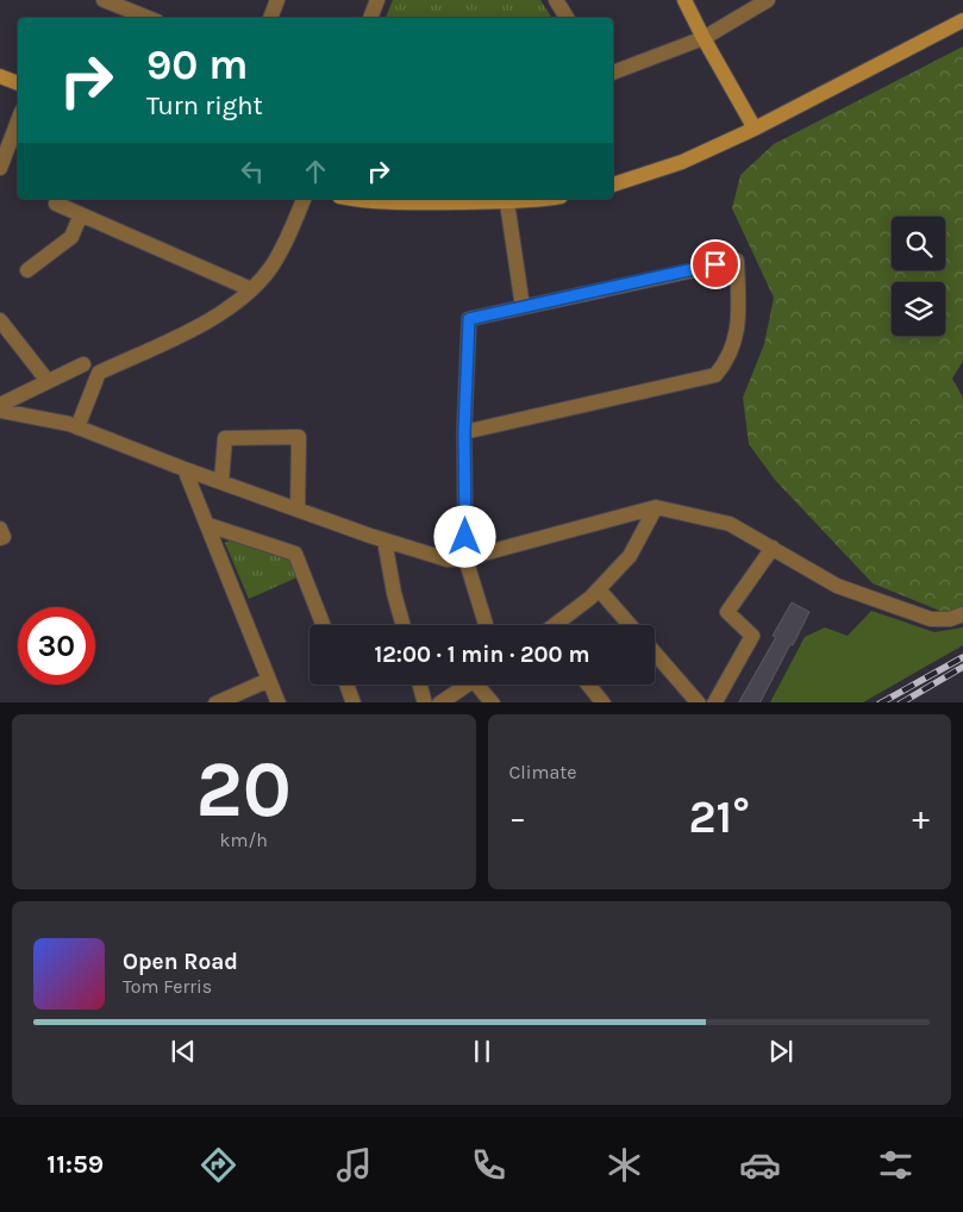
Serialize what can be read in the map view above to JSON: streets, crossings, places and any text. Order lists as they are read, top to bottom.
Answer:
{
  "page": {
    "turn": ["90 m", "Turn right"],
    "limit": "30",
    "trip": "12:00 · 1 min · 200 m",
    "tile": [
      ["20", "km/h"],
      "Climate"
    ],
    "heat": ["−", "21°", "+"],
    "song": ["Open Road", "Tom Ferris"],
    "tabs": "11:59"
  }
}
